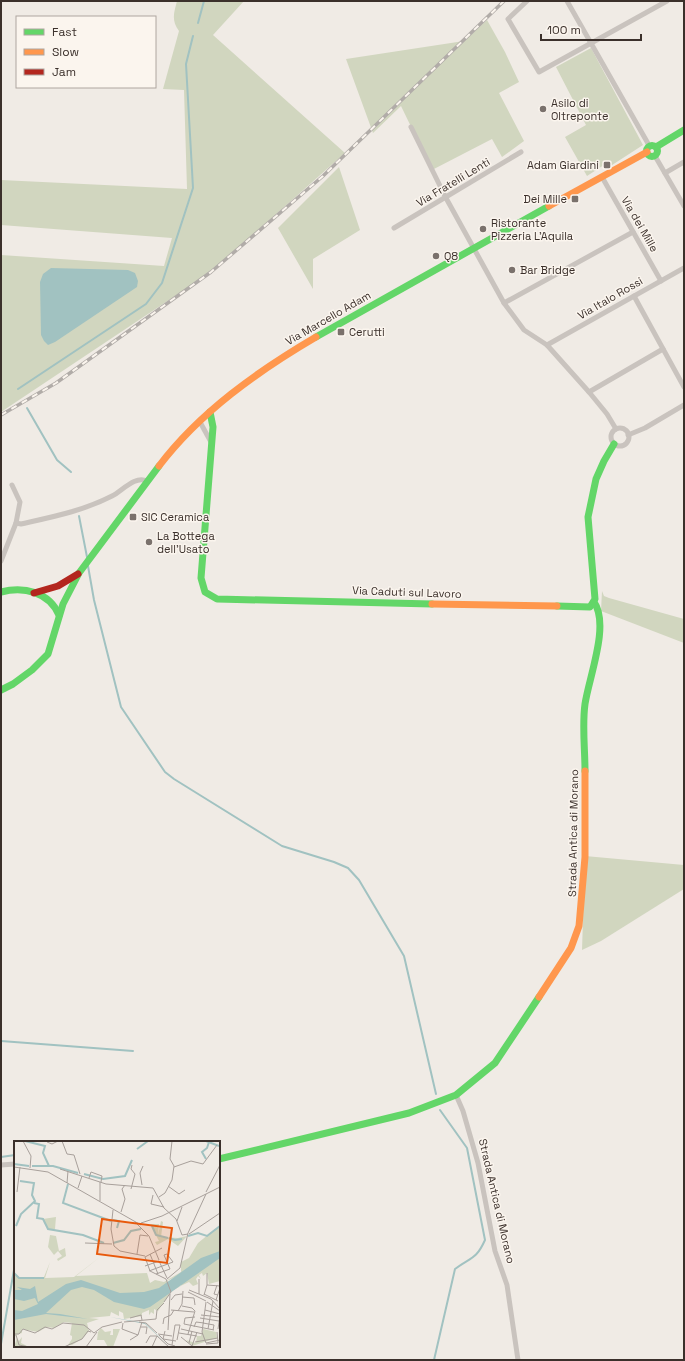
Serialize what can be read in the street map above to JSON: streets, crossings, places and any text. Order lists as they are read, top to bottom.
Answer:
{
  "streets": {
    "street": [
      "Via Fratelli Lenti",
      "Via dei Mille",
      "Via Italo Rossi",
      "Via Marcello Adam",
      "Via Caduti sul Lavoro",
      "Strada Antica di Morano"
    ]
  },
  "crossings": [
    ["Via dei Mille", "Via Italo Rossi"],
    ["Via dei Mille", "Via Marcello Adam"],
    ["Via Marcello Adam", "Via Caduti sul Lavoro"],
    ["Via Caduti sul Lavoro", "Strada Antica di Morano"]
  ],
  "places": {
    "other": [
      "Asilo di Oltreponte",
      "Ristorante Pizzeria L'Aquila",
      "Q8",
      "Bar Bridge",
      "La Bottega dell'Usato"
    ],
    "transit": [
      "Adam Giardini",
      "Dei Mille",
      "Cerutti",
      "SIC Ceramica"
    ]
  },
  "legend": ["Fast", "Slow", "Jam"],
  "scale_bar": "100 m"
}
